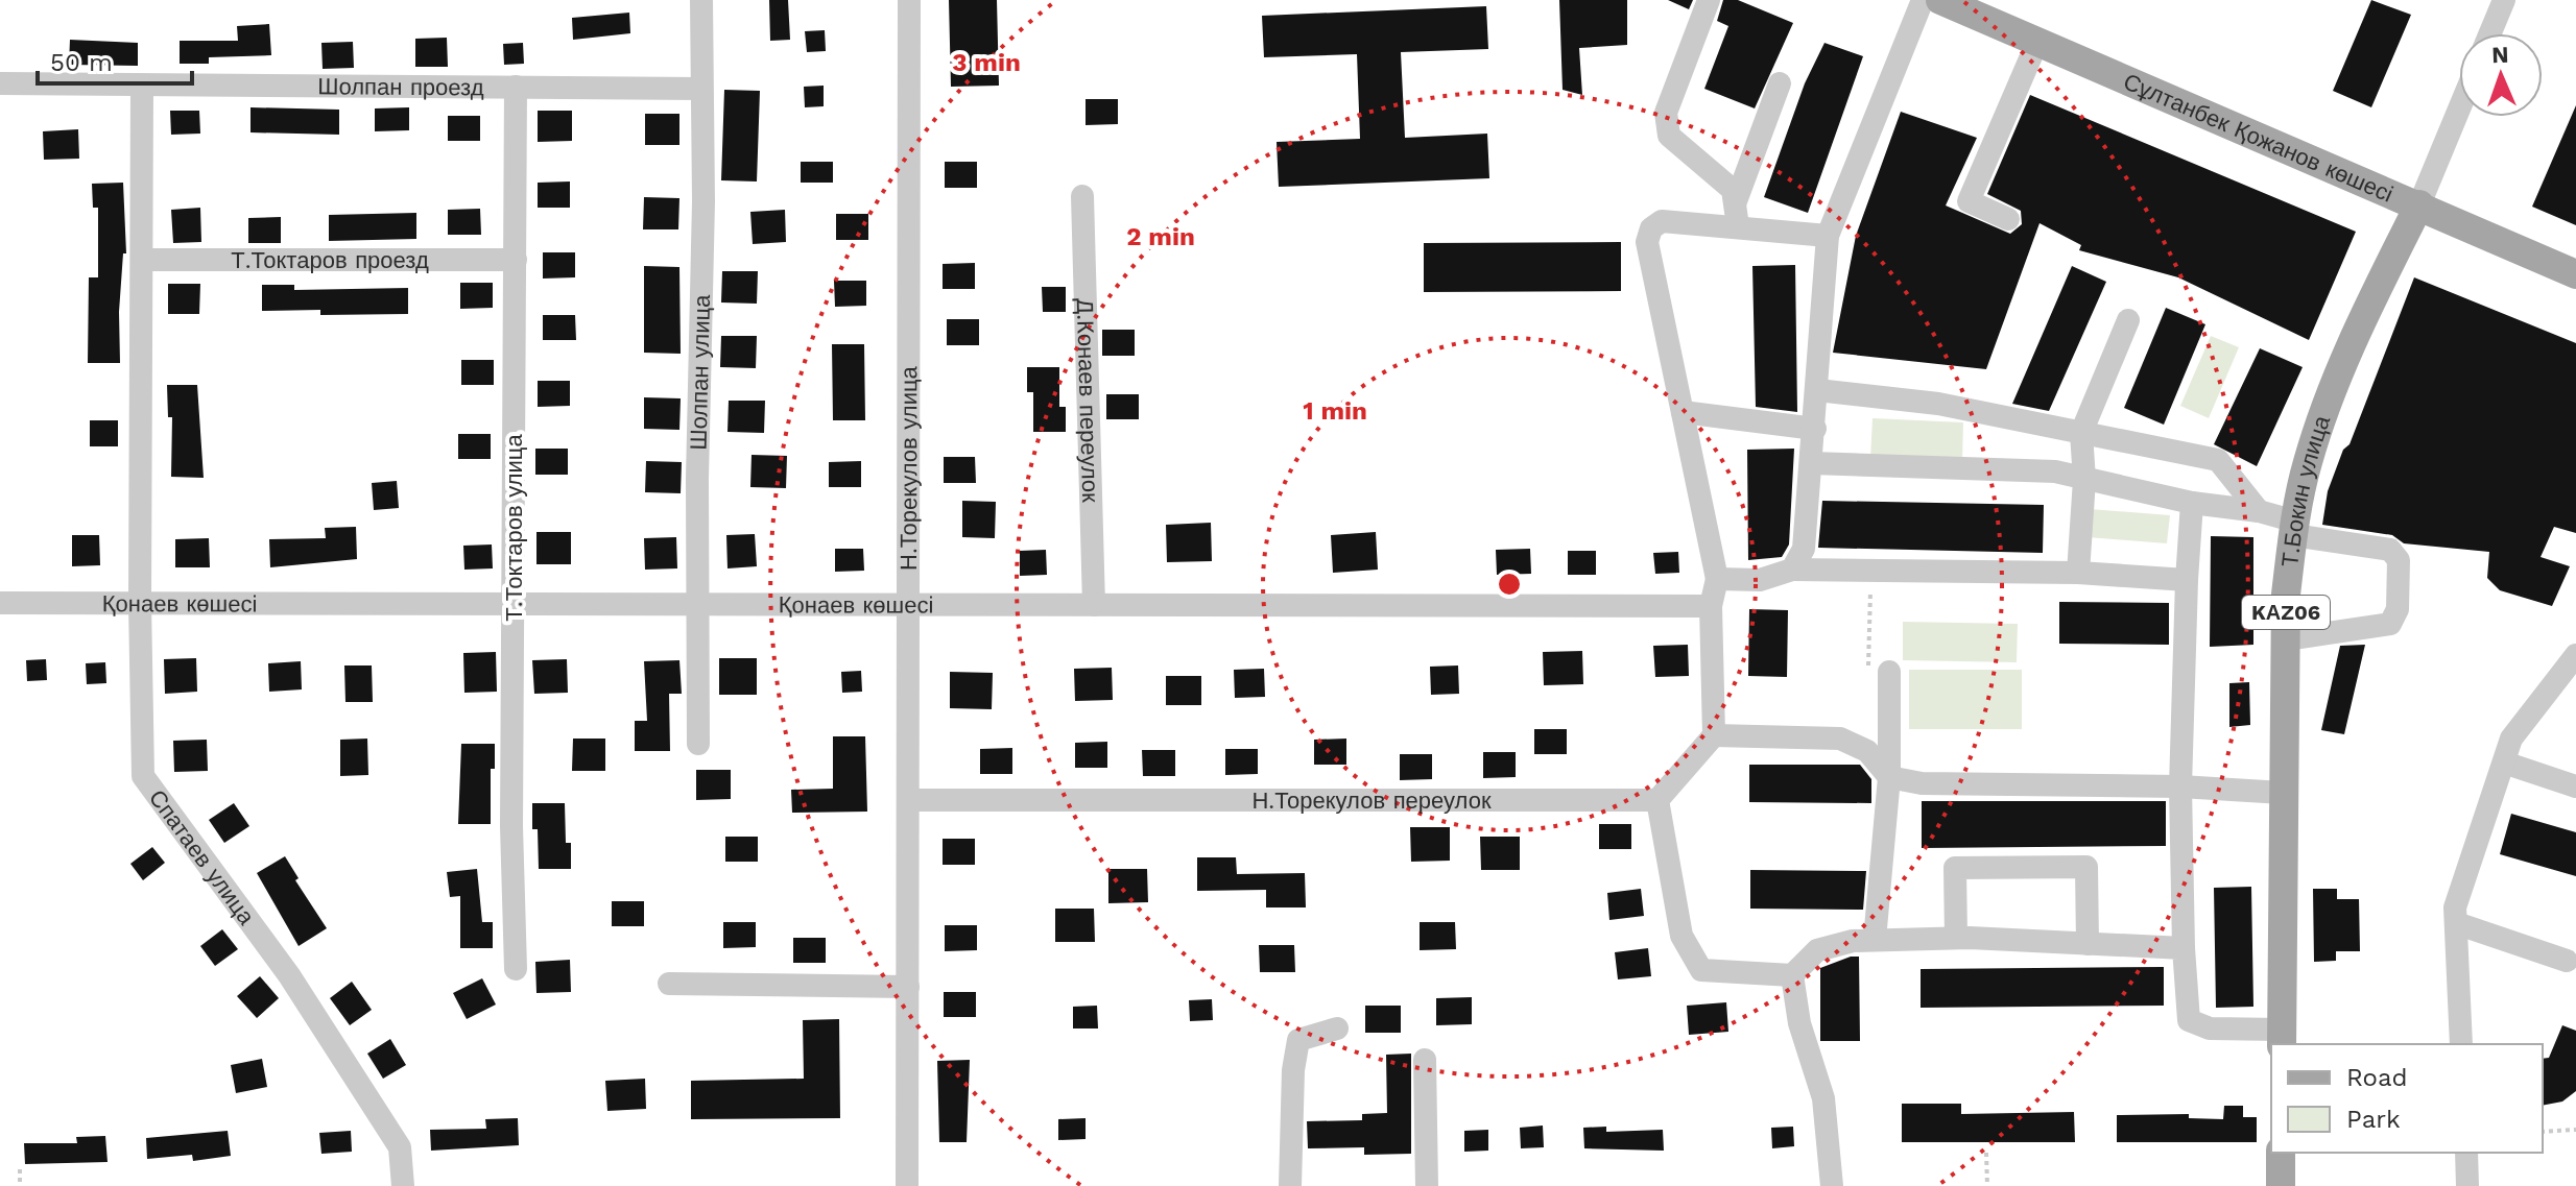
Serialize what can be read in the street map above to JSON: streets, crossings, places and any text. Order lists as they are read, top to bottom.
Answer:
{
  "streets": {
    "main road": ["Сұлтанбек Қожанов көшесі", "Т.Бокин улица", "KАZ06"],
    "street": [
      "Шолпан проезд",
      "Т.Токтаров проезд",
      "Шолпан улица",
      "Д.Конаев переулок",
      "Н.Торекулов улица",
      "Т.Токтаров улица",
      "Қонаев көшесі",
      "Н.Торекулов переулок",
      "Спатаев улица"
    ]
  },
  "crossings": [
    ["Шолпан проезд", "Шолпан улица"],
    ["Шолпан проезд", "Т.Токтаров улица"],
    ["Шолпан проезд", "Спатаев улица"],
    ["Сұлтанбек Қожанов көшесі", "Т.Бокин улица"],
    ["Т.Токтаров проезд", "Т.Токтаров улица"],
    ["Т.Токтаров проезд", "Спатаев улица"],
    ["Шолпан улица", "Қонаев көшесі"],
    ["Д.Конаев переулок", "Қонаев көшесі"],
    ["Н.Торекулов улица", "Қонаев көшесі"],
    ["Н.Торекулов улица", "Н.Торекулов переулок"],
    ["Т.Токтаров улица", "Қонаев көшесі"],
    ["Қонаев көшесі", "Спатаев улица"]
  ],
  "legend": ["Road", "Park"],
  "scale_bar": "50 m",
  "north": "top",
  "rings": ["3 min", "2 min", "1 min"]
}
